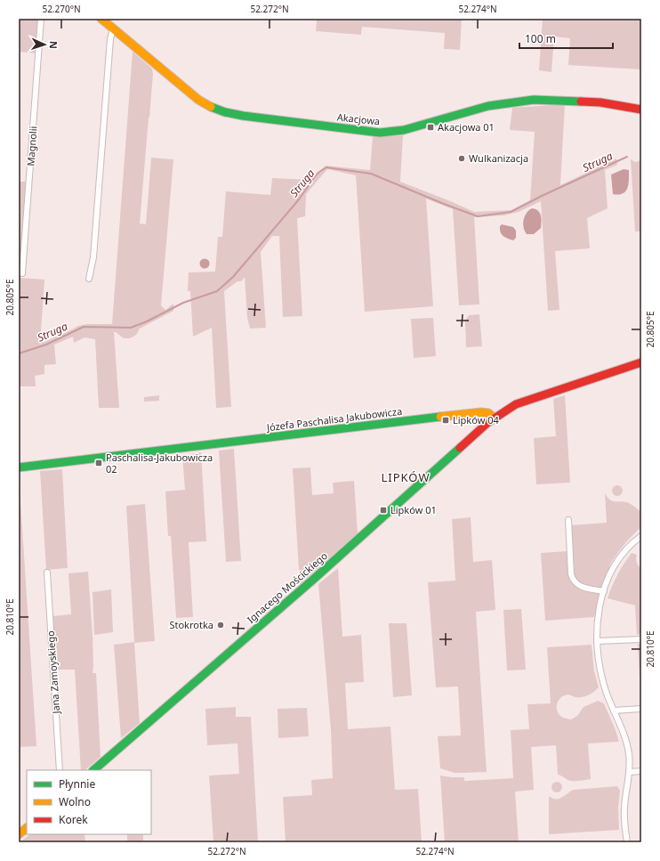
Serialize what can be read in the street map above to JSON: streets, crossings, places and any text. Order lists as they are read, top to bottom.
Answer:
{
  "streets": {
    "street": [
      "Akacjowa",
      "Magnolii",
      "Józefa Paschalisa Jakubowicza",
      "Ignacego Mościckiego",
      "Jana Zamoyskiego"
    ]
  },
  "crossings": [
    ["Józefa Paschalisa Jakubowicza", "Ignacego Mościckiego"]
  ],
  "districts": ["LIPKÓW"],
  "water": ["Struga"],
  "places": {
    "transit": [
      "Akacjowa 01",
      "Lipków 04",
      "Paschalisa-Jakubowicza 02",
      "Lipków 01"
    ],
    "other": ["Wulkanizacja", "Stokrotka"]
  },
  "legend": ["Płynnie", "Wolno", "Korek"],
  "scale_bar": "100 m",
  "north": "right",
  "coordinates": [
    "52.270°N",
    "52.272°N",
    "52.274°N",
    "20.805°E",
    "20.810°E"
  ]
}
